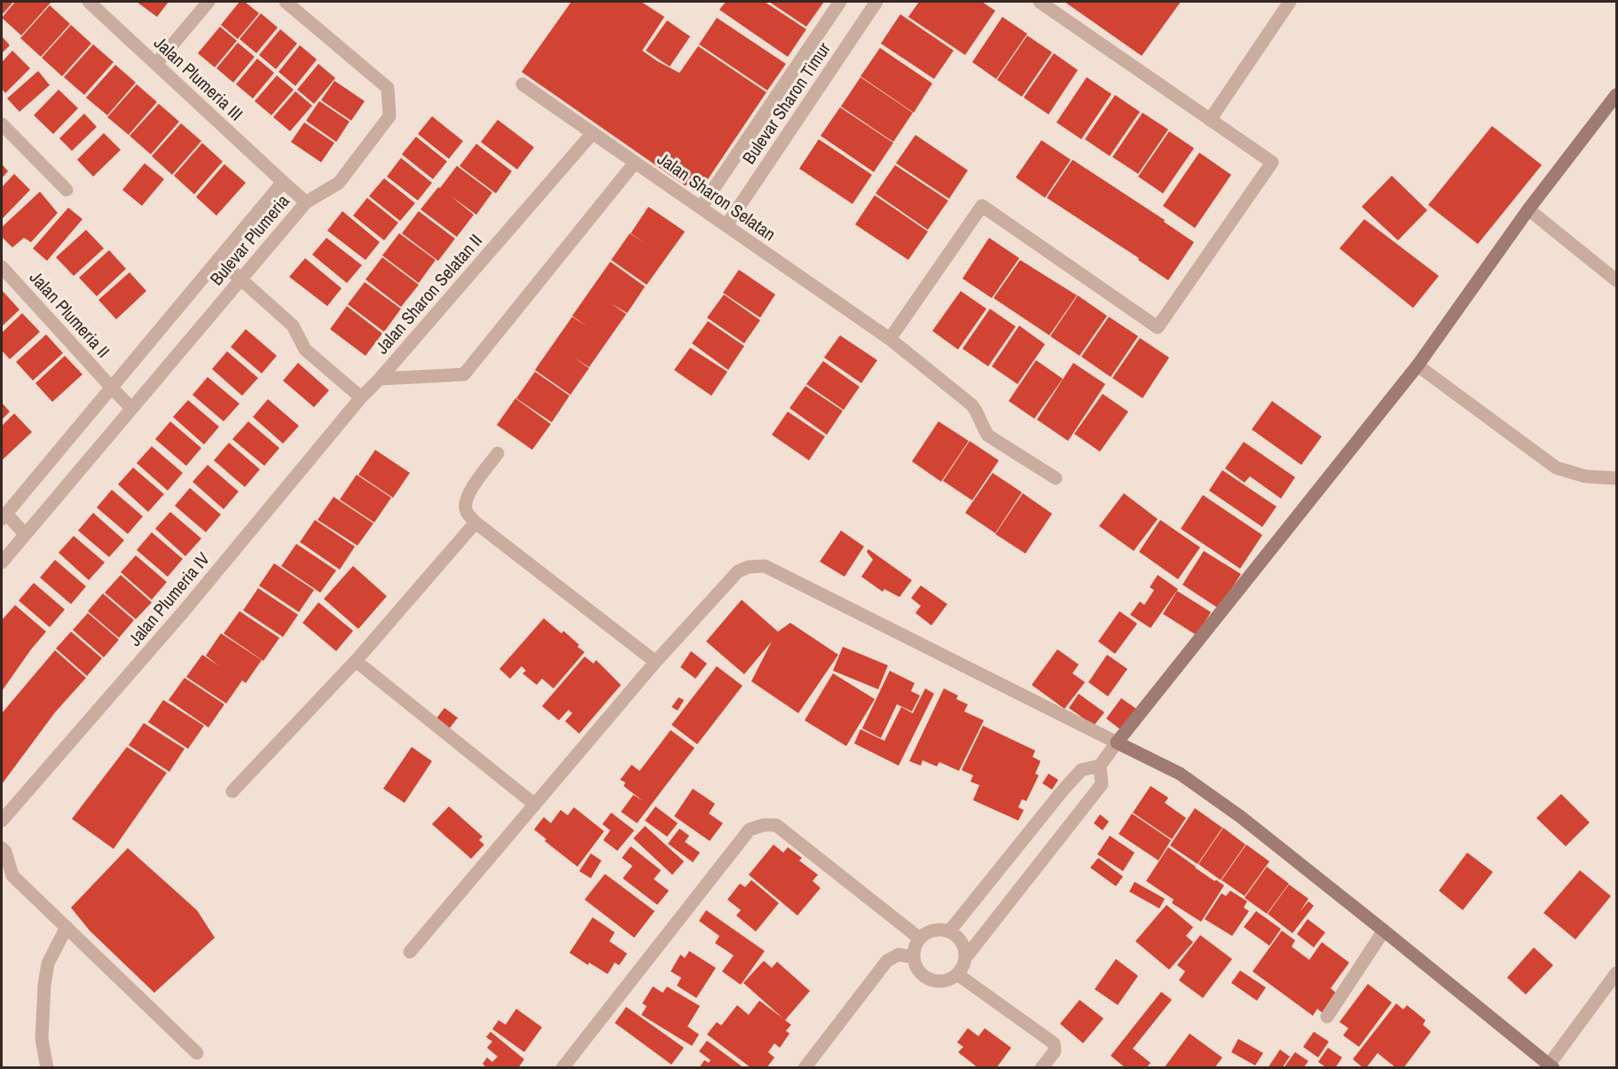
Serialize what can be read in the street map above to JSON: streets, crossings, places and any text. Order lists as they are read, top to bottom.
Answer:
{
  "streets": {
    "street": [
      "Jalan Plumeria III",
      "Bulevar Sharon Timur",
      "Jalan Sharon Selatan",
      "Bulevar Plumeria",
      "Jalan Sharon Selatan II",
      "Jalan Plumeria II",
      "Jalan Plumeria IV"
    ]
  },
  "crossings": [
    ["Jalan Plumeria III", "Bulevar Plumeria"],
    ["Bulevar Sharon Timur", "Jalan Sharon Selatan"],
    ["Jalan Sharon Selatan", "Jalan Sharon Selatan II"],
    ["Bulevar Plumeria", "Jalan Plumeria II"],
    ["Jalan Sharon Selatan II", "Jalan Plumeria IV"]
  ]
}
